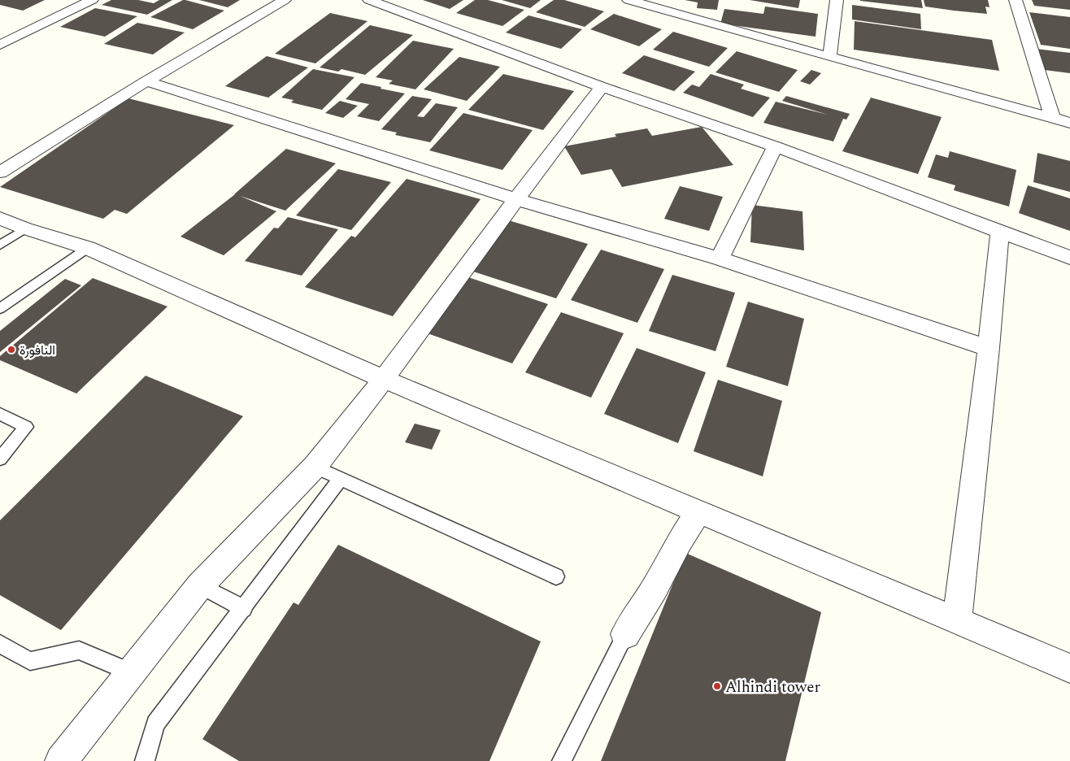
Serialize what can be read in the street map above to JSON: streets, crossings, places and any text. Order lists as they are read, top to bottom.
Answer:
{
  "places": ["النافورة", "Alhindi tower"]
}
